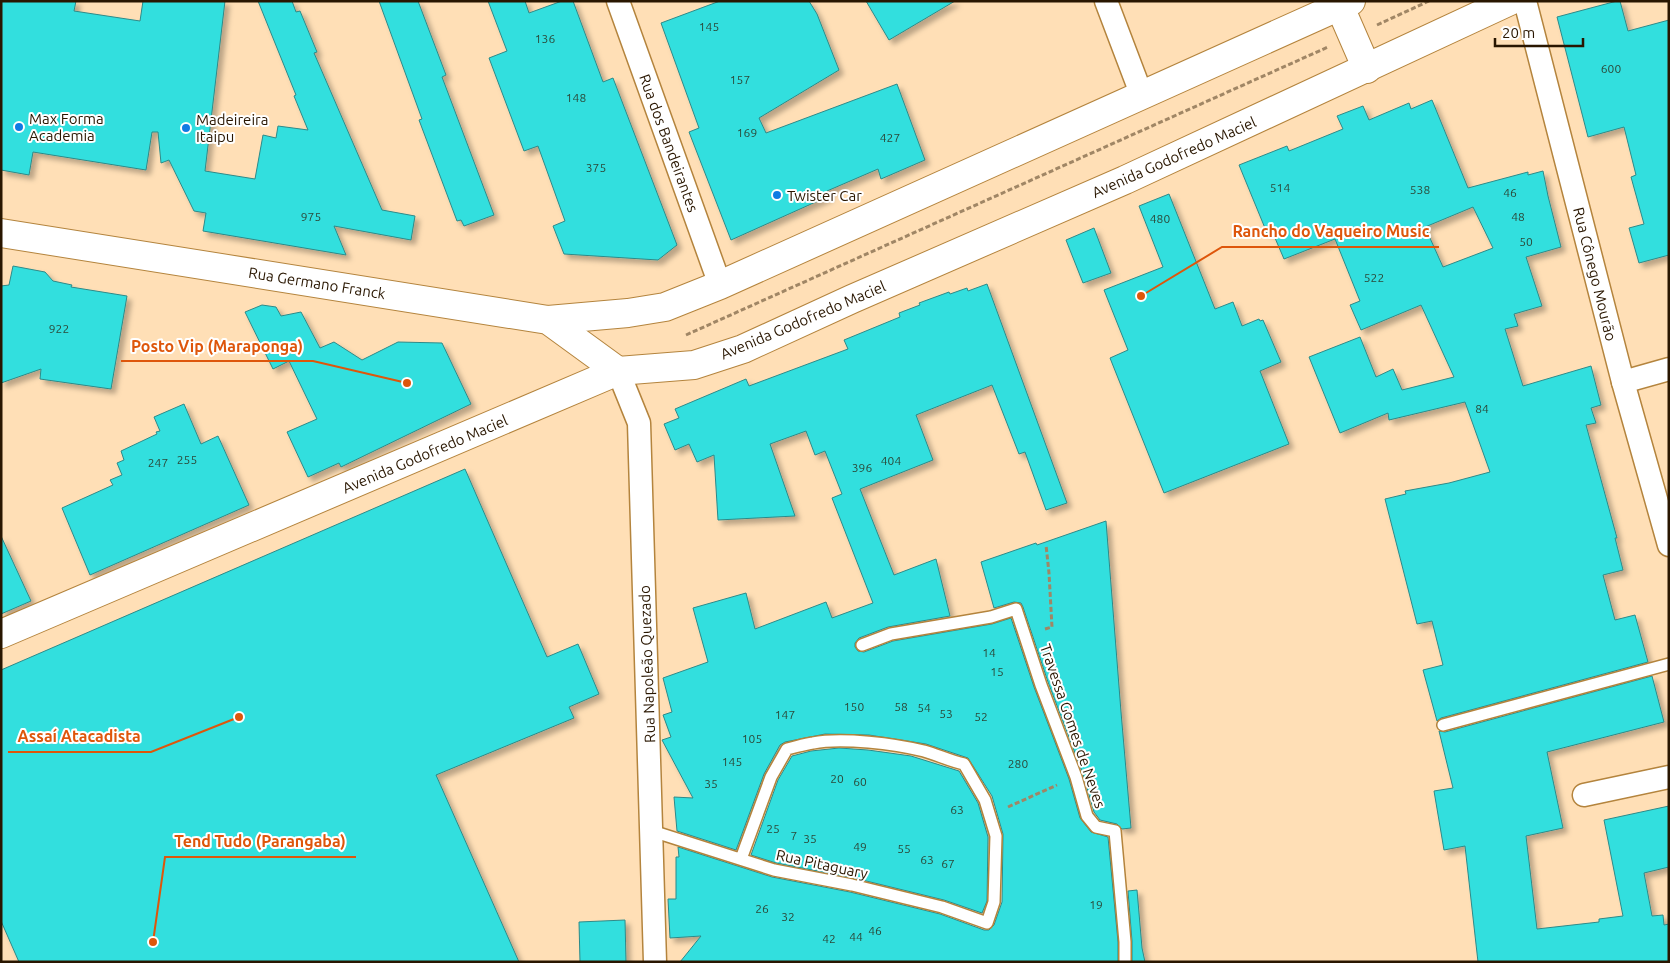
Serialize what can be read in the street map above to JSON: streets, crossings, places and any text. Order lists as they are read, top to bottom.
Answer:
{
  "streets": {
    "main road": ["Avenida Godofredo Maciel", "Rua Germano Franck"],
    "street": ["Rua dos Bandeirantes", "Rua Cônego Mourão", "Rua Napoleão Quezado"],
    "lane": ["Travessa Gomes de Neves", "Rua Pitaguary"]
  },
  "crossings": [
    ["Avenida Godofredo Maciel", "Rua Germano Franck"],
    ["Avenida Godofredo Maciel", "Rua Napoleão Quezado"],
    ["Rua Germano Franck", "Rua Napoleão Quezado"],
    ["Rua Napoleão Quezado", "Rua Pitaguary"]
  ],
  "places": [
    "Max Forma Academia",
    "Madeireira Itaipu",
    "Twister Car",
    "Rancho do Vaqueiro Music",
    "Posto Vip (Maraponga)",
    "Assaí Atacadista",
    "Tend Tudo (Parangaba)"
  ],
  "house_numbers": [
    "145",
    "136",
    "600",
    "157",
    "148",
    "169",
    "427",
    "375",
    "514",
    "538",
    "46",
    "975",
    "48",
    "480",
    "50",
    "522",
    "922",
    "84",
    "255",
    "404",
    "247",
    "396",
    "14",
    "15",
    "150",
    "58",
    "54",
    "53",
    "147",
    "52",
    "105",
    "145",
    "280",
    "20",
    "60",
    "35",
    "63",
    "25",
    "7",
    "35",
    "49",
    "55",
    "63",
    "67",
    "19",
    "26",
    "32",
    "46",
    "44",
    "42"
  ],
  "scale_bar": "20 m"
}
